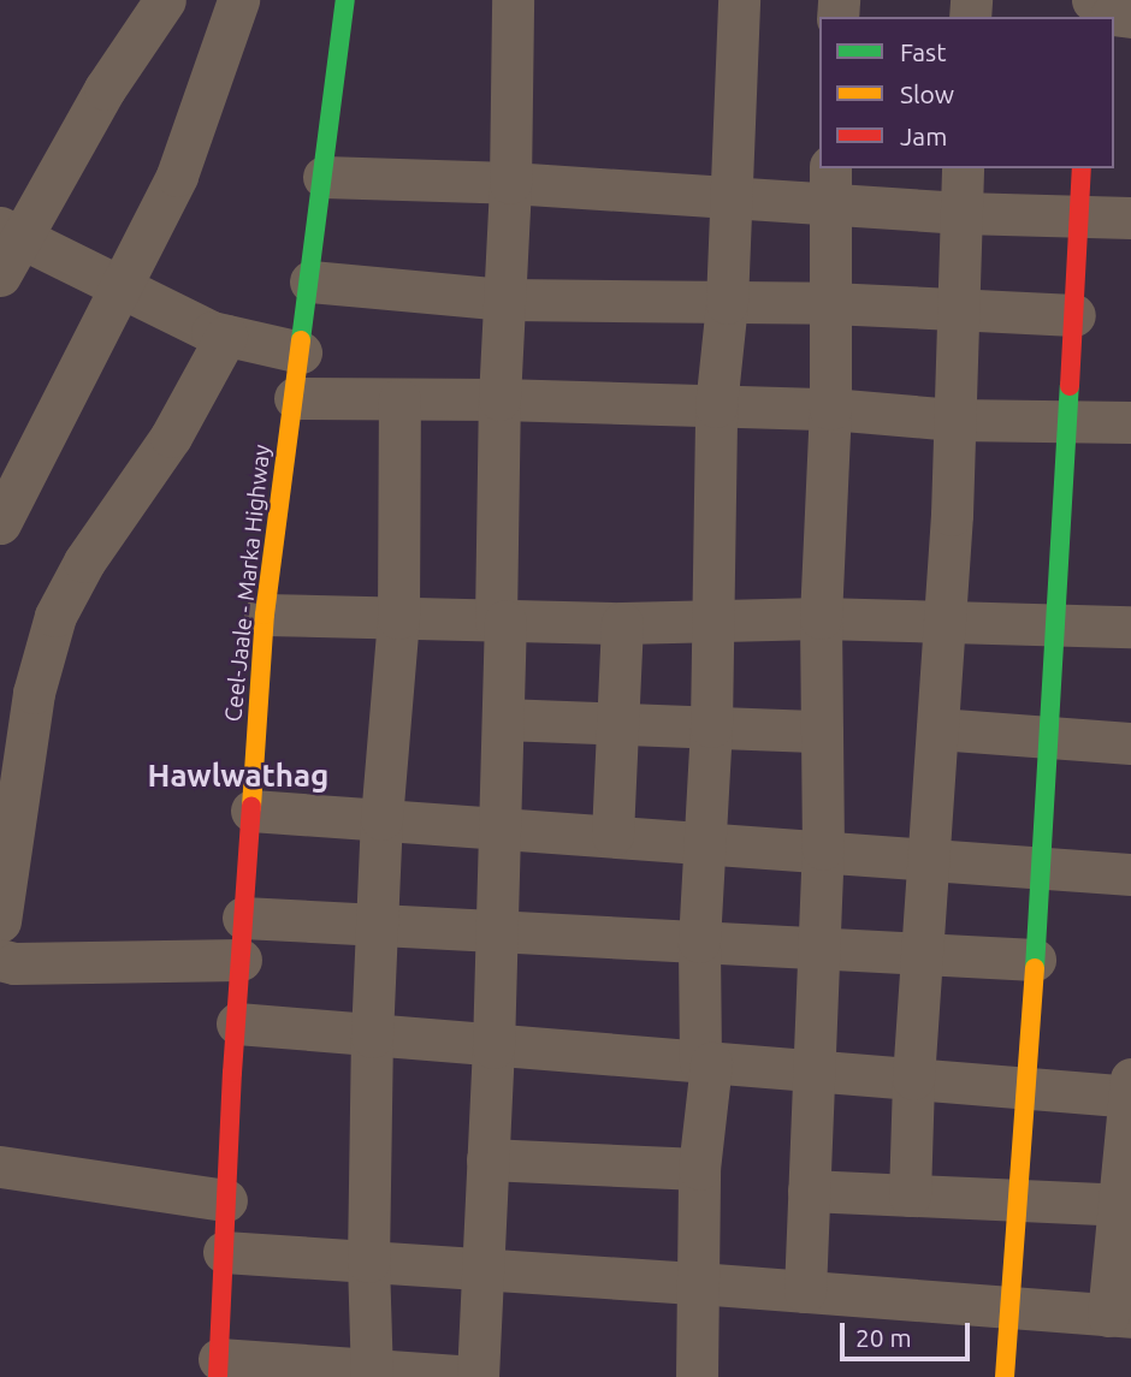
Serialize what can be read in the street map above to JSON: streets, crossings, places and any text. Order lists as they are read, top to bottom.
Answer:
{
  "streets": {
    "street": ["Ceel-Jaale - Marka Highway"]
  },
  "districts": ["Hawlwathag"],
  "legend": ["Fast", "Slow", "Jam"],
  "scale_bar": "20 m"
}
